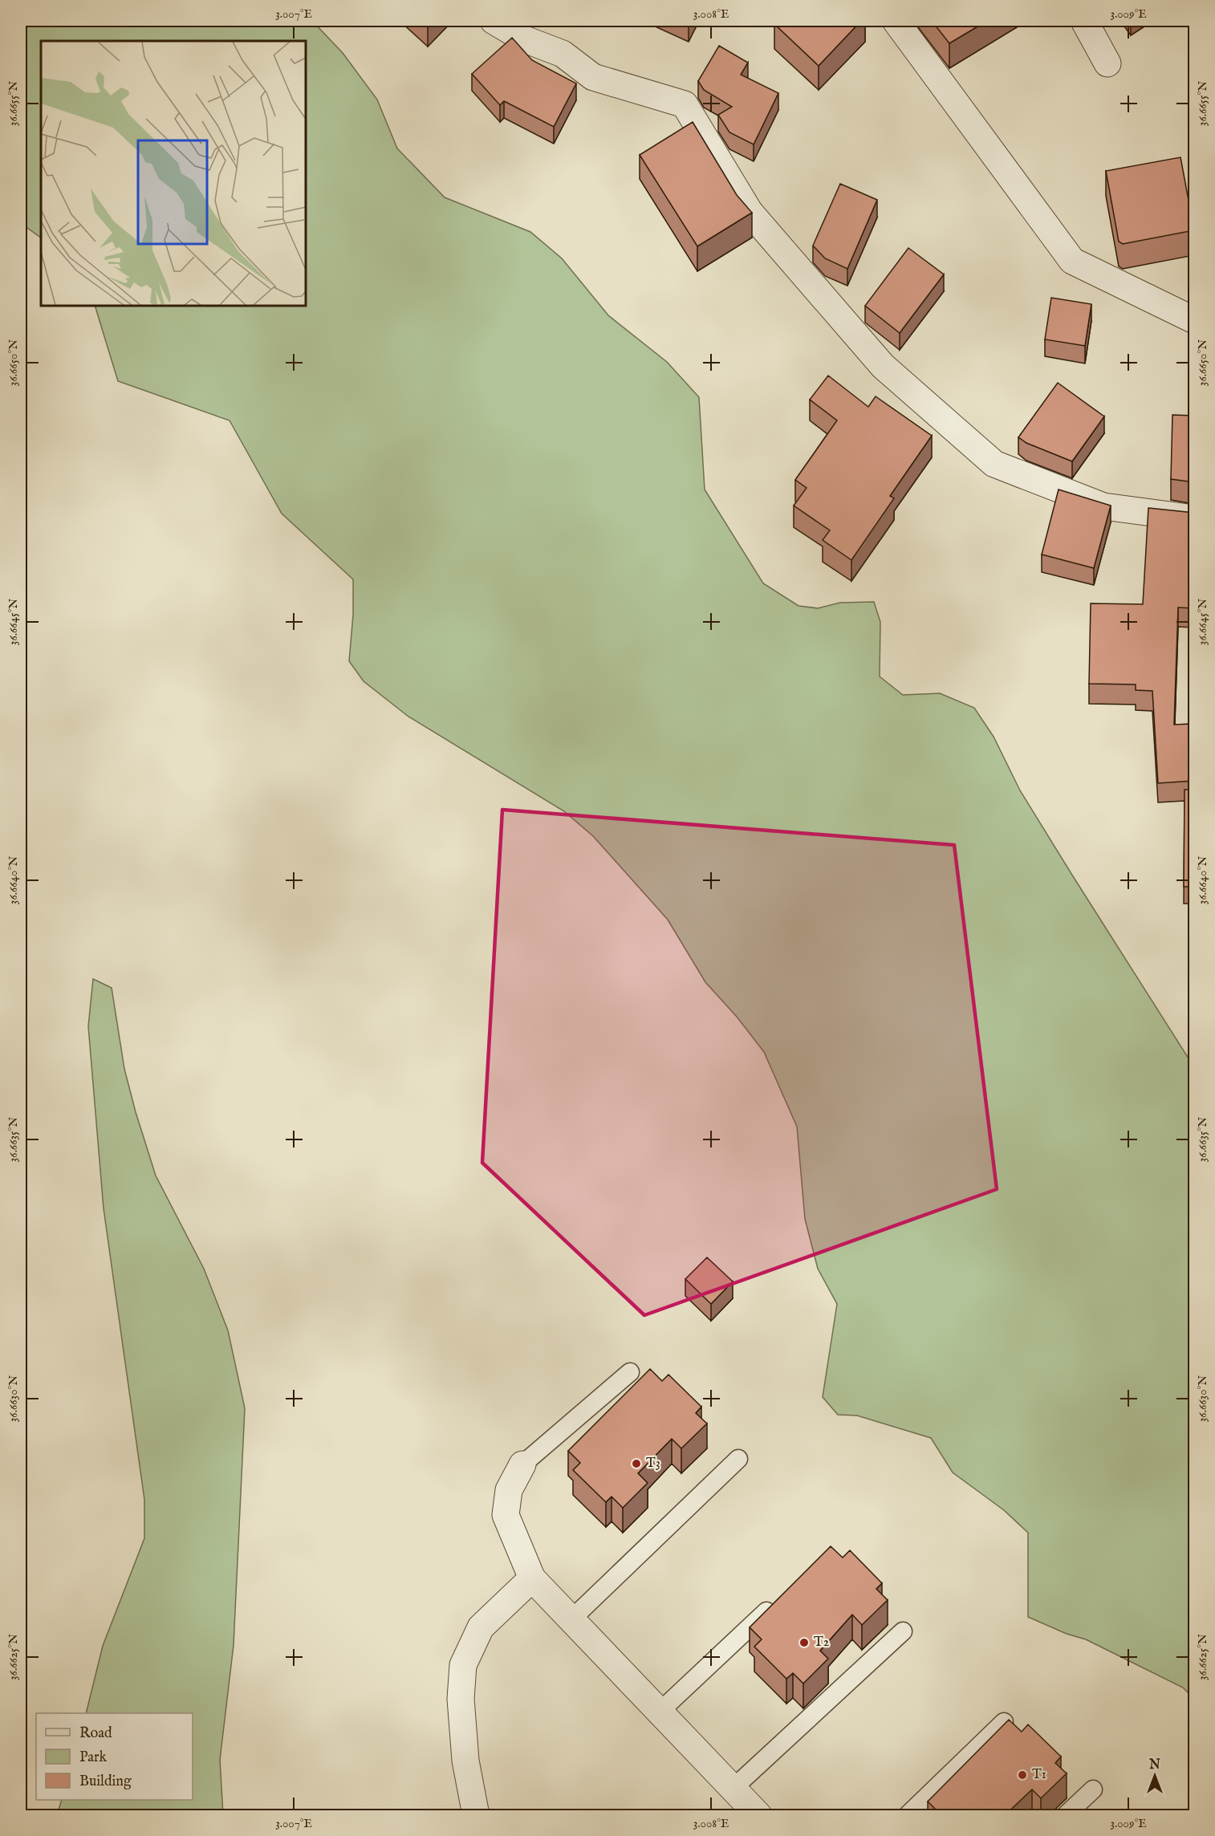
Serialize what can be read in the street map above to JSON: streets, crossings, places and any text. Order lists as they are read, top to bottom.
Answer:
{
  "places": ["T3", "T2", "T1"],
  "legend": ["Road", "Park", "Building"],
  "north": "top",
  "coordinates": [
    "3.007°E",
    "3.008°E",
    "3.009°E",
    "36.6655°N",
    "36.6650°N",
    "36.6645°N",
    "36.6640°N",
    "36.6635°N",
    "36.6630°N",
    "36.6625°N"
  ]
}
